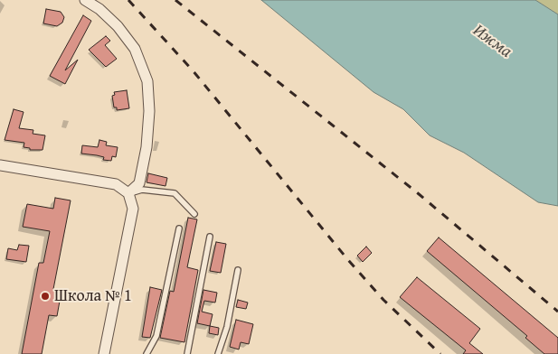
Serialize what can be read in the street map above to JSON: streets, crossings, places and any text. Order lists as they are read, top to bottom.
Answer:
{
  "water": ["Ижма"],
  "places": ["Школа № 1"]
}
